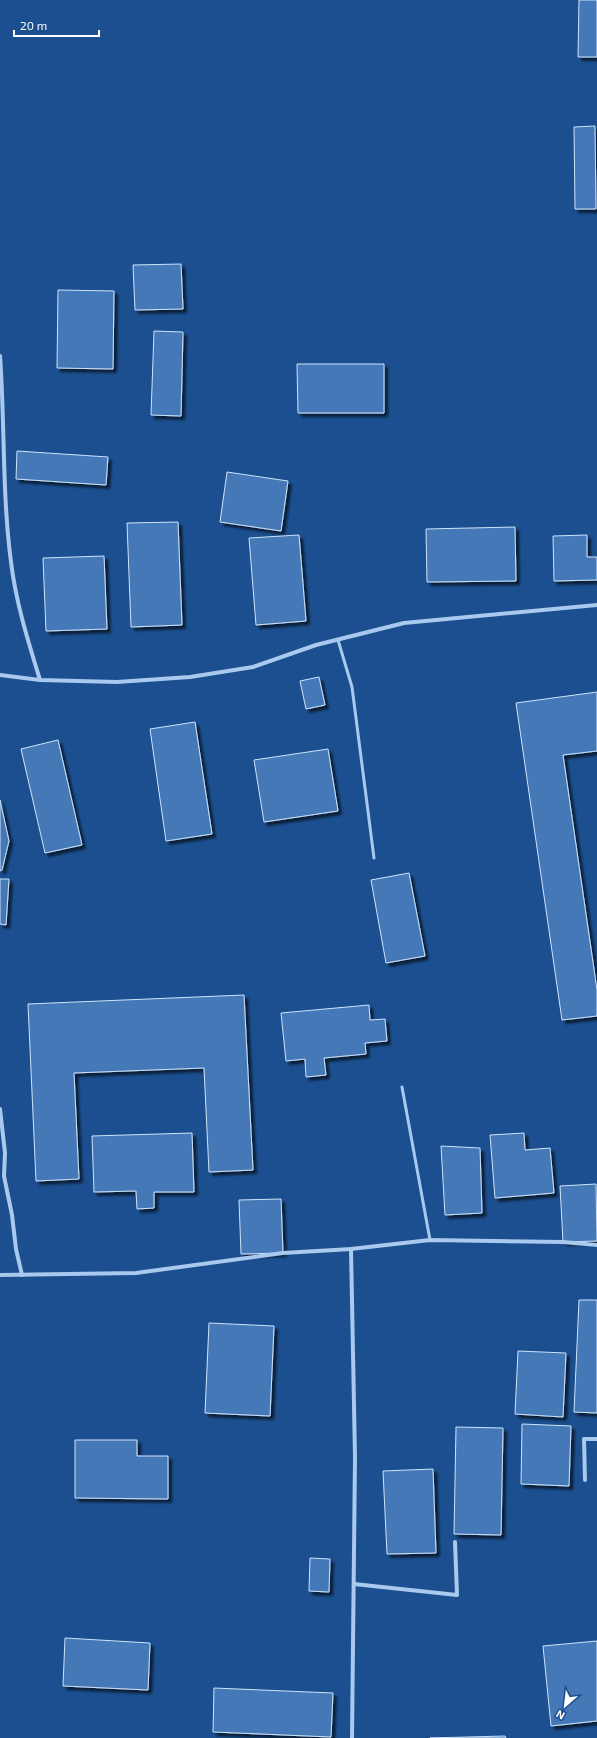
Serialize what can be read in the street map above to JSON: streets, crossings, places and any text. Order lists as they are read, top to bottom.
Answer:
{
  "scale_bar": "20 m",
  "north": "bottom left"
}
